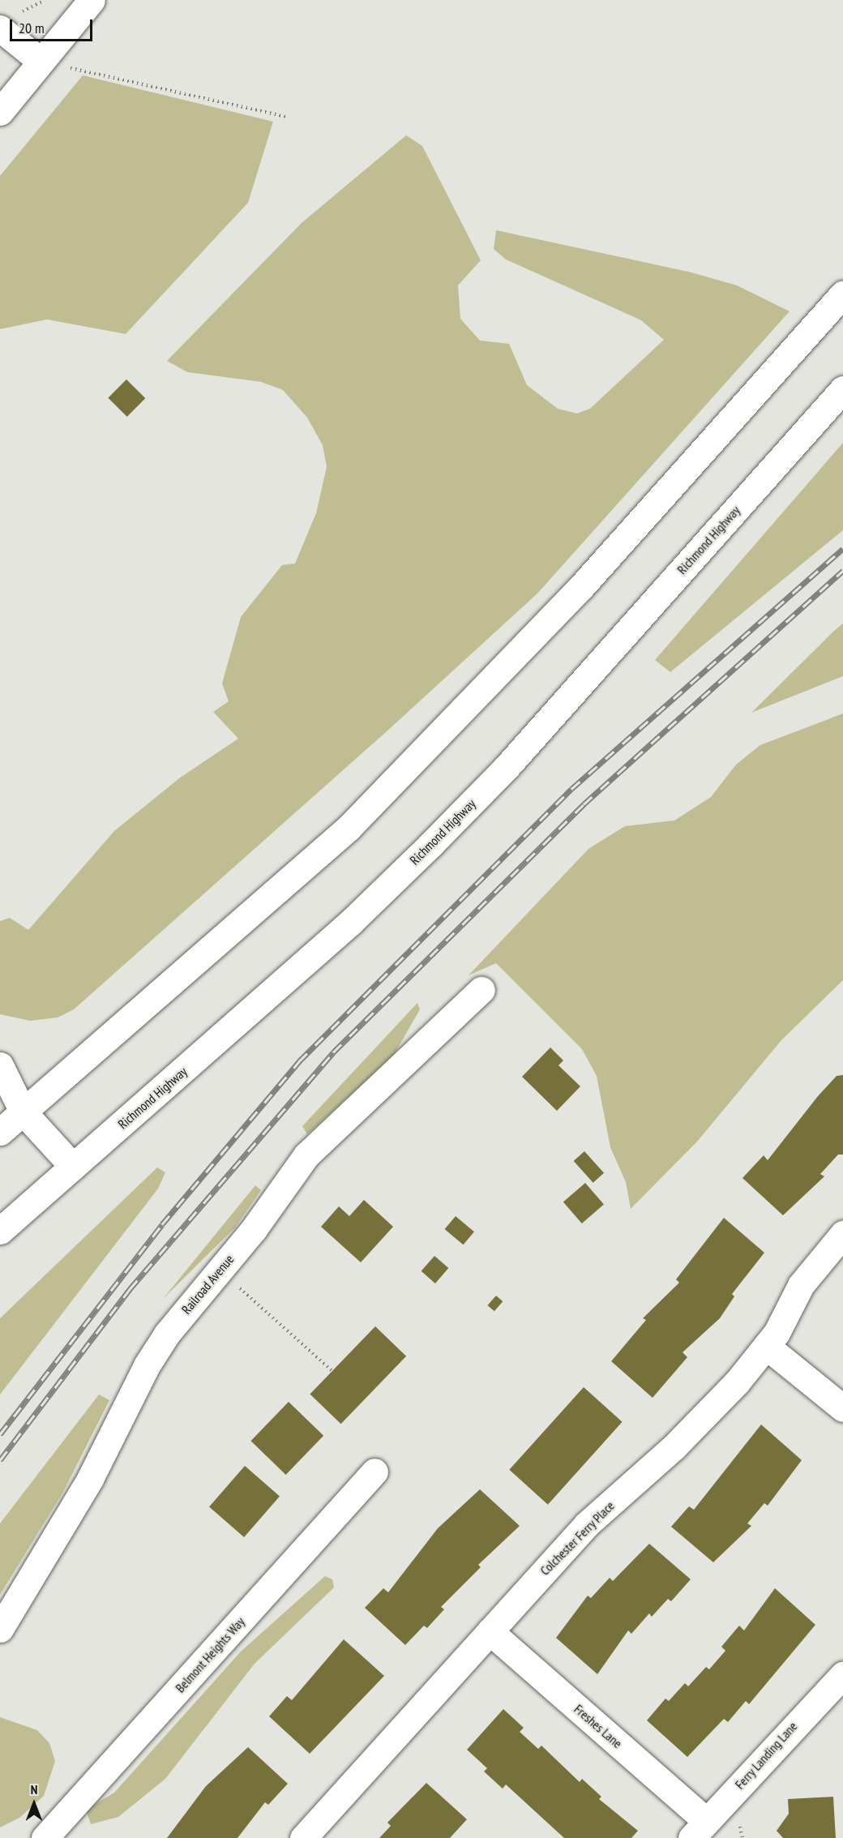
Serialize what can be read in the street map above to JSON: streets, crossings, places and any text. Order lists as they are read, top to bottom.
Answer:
{
  "streets": {
    "street": [
      "Richmond Highway",
      "Railroad Avenue",
      "Colchester Ferry Place",
      "Belmont Heights Way",
      "Freshes Lane",
      "Ferry Landing Lane"
    ]
  },
  "crossings": [
    ["Colchester Ferry Place", "Freshes Lane"],
    ["Freshes Lane", "Ferry Landing Lane"]
  ],
  "scale_bar": "20 m",
  "north": "top"
}
